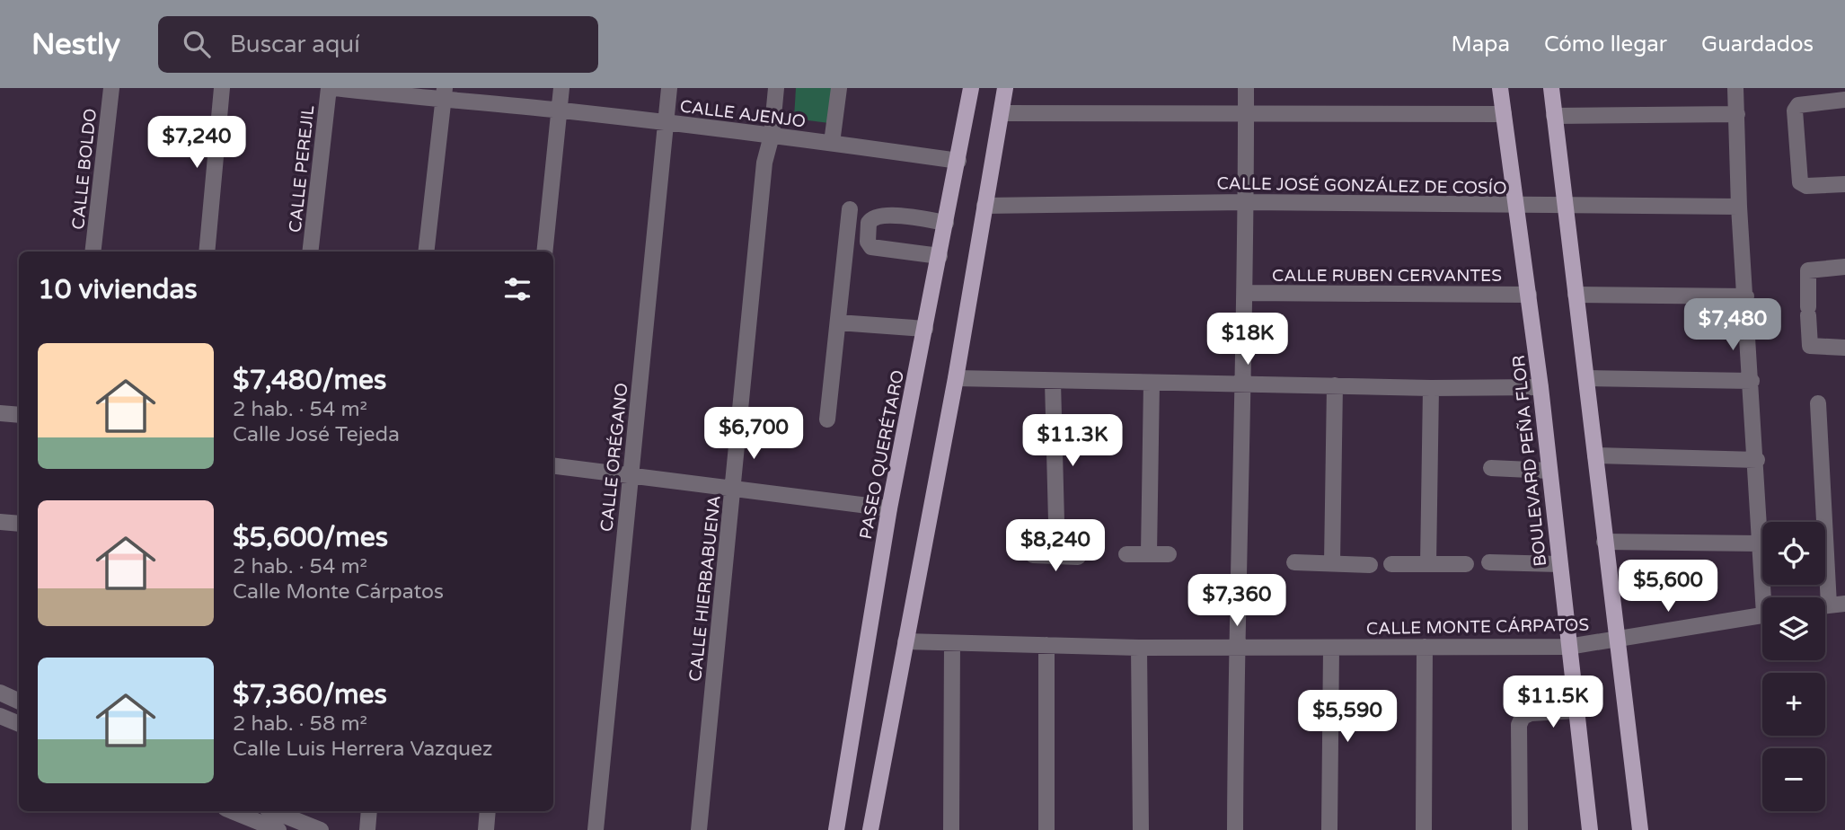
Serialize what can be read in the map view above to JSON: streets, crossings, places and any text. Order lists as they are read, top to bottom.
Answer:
{
  "streets": {
    "main road": ["PASEO QUERÉTARO", "BOULEVARD PEÑA FLOR"],
    "street": [
      "CALLE AJENJO",
      "CALLE BOLDO",
      "CALLE PEREJIL",
      "CALLE JOSÉ GONZÁLEZ DE COSÍO",
      "CALLE RUBEN CERVANTES",
      "CALLE ORÉGANO",
      "CALLE HIERBABUENA",
      "CALLE MONTE CÁRPATOS"
    ]
  },
  "crossings": [
    ["CALLE AJENJO", "PASEO QUERÉTARO"],
    ["CALLE AJENJO", "CALLE ORÉGANO"],
    ["CALLE AJENJO", "CALLE HIERBABUENA"],
    ["CALLE JOSÉ GONZÁLEZ DE COSÍO", "BOULEVARD PEÑA FLOR"],
    ["CALLE RUBEN CERVANTES", "BOULEVARD PEÑA FLOR"],
    ["BOULEVARD PEÑA FLOR", "CALLE MONTE CÁRPATOS"]
  ],
  "page": {
    "header": "Nestly",
    "search": "Buscar aquí",
    "nav": ["Mapa", "Cómo llegar", "Guardados"],
    "price": [
      "$7,240",
      "$7,480",
      "$18K",
      "$6,700",
      "$11.3K",
      "$8,240",
      "$5,600",
      "$7,360",
      "$11.5K",
      "$5,590"
    ],
    "heading": "10 viviendas",
    "list": [
      {
        "name": "$7,480/mes",
        "note": "2 hab. · 54 m² · Calle José Tejeda"
      },
      {
        "name": "$5,600/mes",
        "note": "2 hab. · 54 m² · Calle Monte Cárpatos"
      },
      {
        "name": "$7,360/mes",
        "note": "2 hab. · 58 m² · Calle Luis Herrera Vazquez"
      }
    ],
    "map_buttons": ["+", "−"]
  }
}
